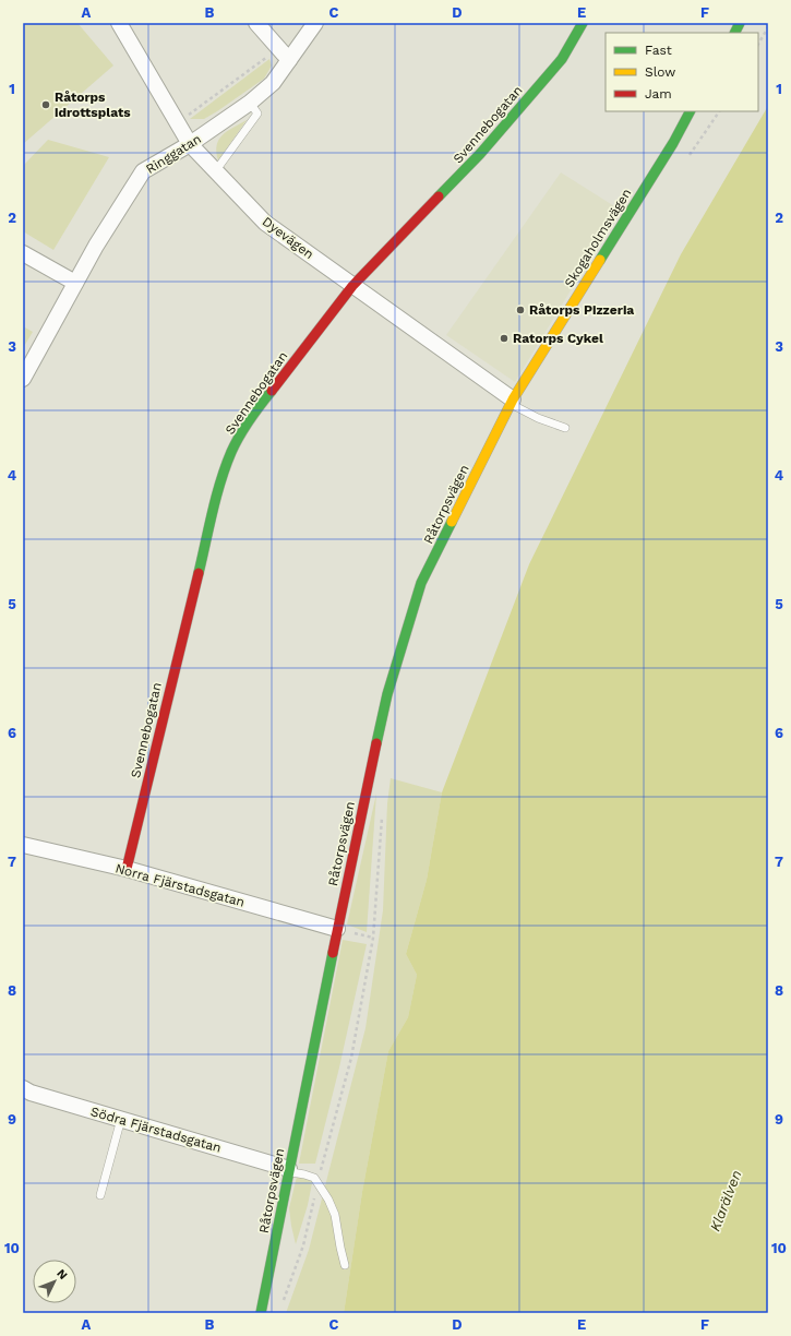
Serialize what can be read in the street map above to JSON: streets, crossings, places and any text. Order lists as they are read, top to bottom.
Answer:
{
  "streets": {
    "street": [
      "Svennebogatan",
      "Ringgatan",
      "Dyevägen",
      "Skogaholmsvägen",
      "Råtorpsvägen",
      "Norra Fjärstadsgatan",
      "Södra Fjärstadsgatan"
    ]
  },
  "crossings": [
    ["Svennebogatan", "Dyevägen"],
    ["Svennebogatan", "Norra Fjärstadsgatan"],
    ["Ringgatan", "Dyevägen"],
    ["Dyevägen", "Skogaholmsvägen"],
    ["Dyevägen", "Råtorpsvägen"],
    ["Skogaholmsvägen", "Råtorpsvägen"],
    ["Råtorpsvägen", "Norra Fjärstadsgatan"],
    ["Råtorpsvägen", "Södra Fjärstadsgatan"]
  ],
  "water": ["Klarälven"],
  "places": ["Råtorps idrottsplats", "Råtorps Pizzeria", "Ratorps Cykel"],
  "legend": ["Fast", "Slow", "Jam"],
  "north": "top right",
  "grid": {
    "columns": [
      "A",
      "B",
      "C",
      "D",
      "E",
      "F"
    ],
    "rows": [
      "1",
      "2",
      "3",
      "4",
      "5",
      "6",
      "7",
      "8",
      "9",
      "10"
    ]
  }
}
